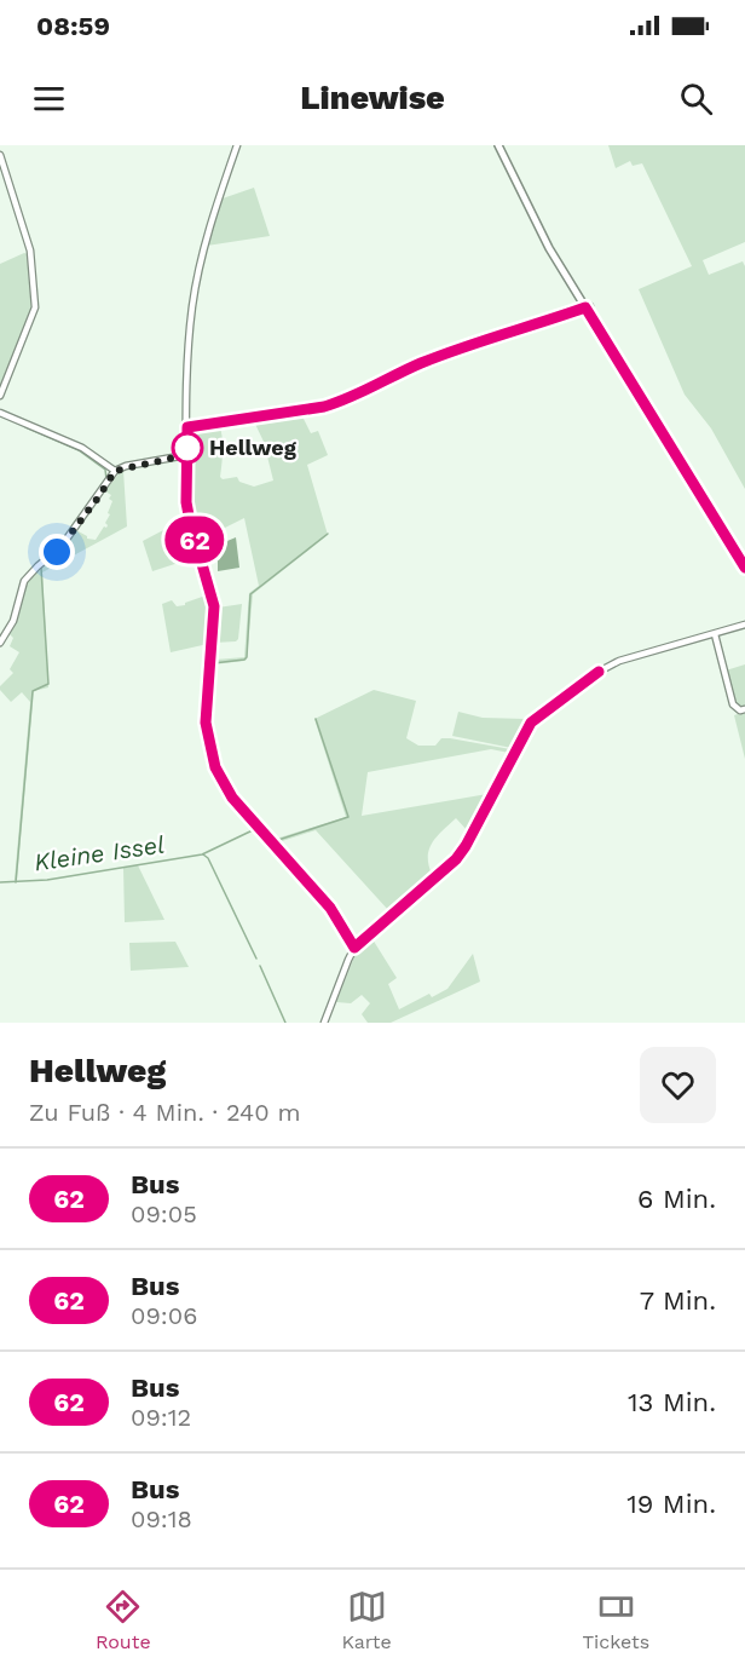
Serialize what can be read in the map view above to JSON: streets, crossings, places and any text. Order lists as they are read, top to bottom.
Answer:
{
  "water": ["Kleine Issel"],
  "places": ["Hellweg"],
  "lines": ["bus line 62"],
  "page": {
    "status": "08:59",
    "header": "Linewise",
    "on_map": "62",
    "heading": ["Hellweg", "Zu Fuß · 4 Min. · 240 m"],
    "list": [
      {
        "mark": "62",
        "name": "Bus",
        "note": "09:05",
        "value": "6 Min."
      },
      {
        "mark": "62",
        "name": "Bus",
        "note": "09:06",
        "value": "7 Min."
      },
      {
        "mark": "62",
        "name": "Bus",
        "note": "09:12",
        "value": "13 Min."
      },
      {
        "mark": "62",
        "name": "Bus",
        "note": "09:18",
        "value": "19 Min."
      }
    ],
    "tabs": ["Route", "Karte", "Tickets"]
  }
}
